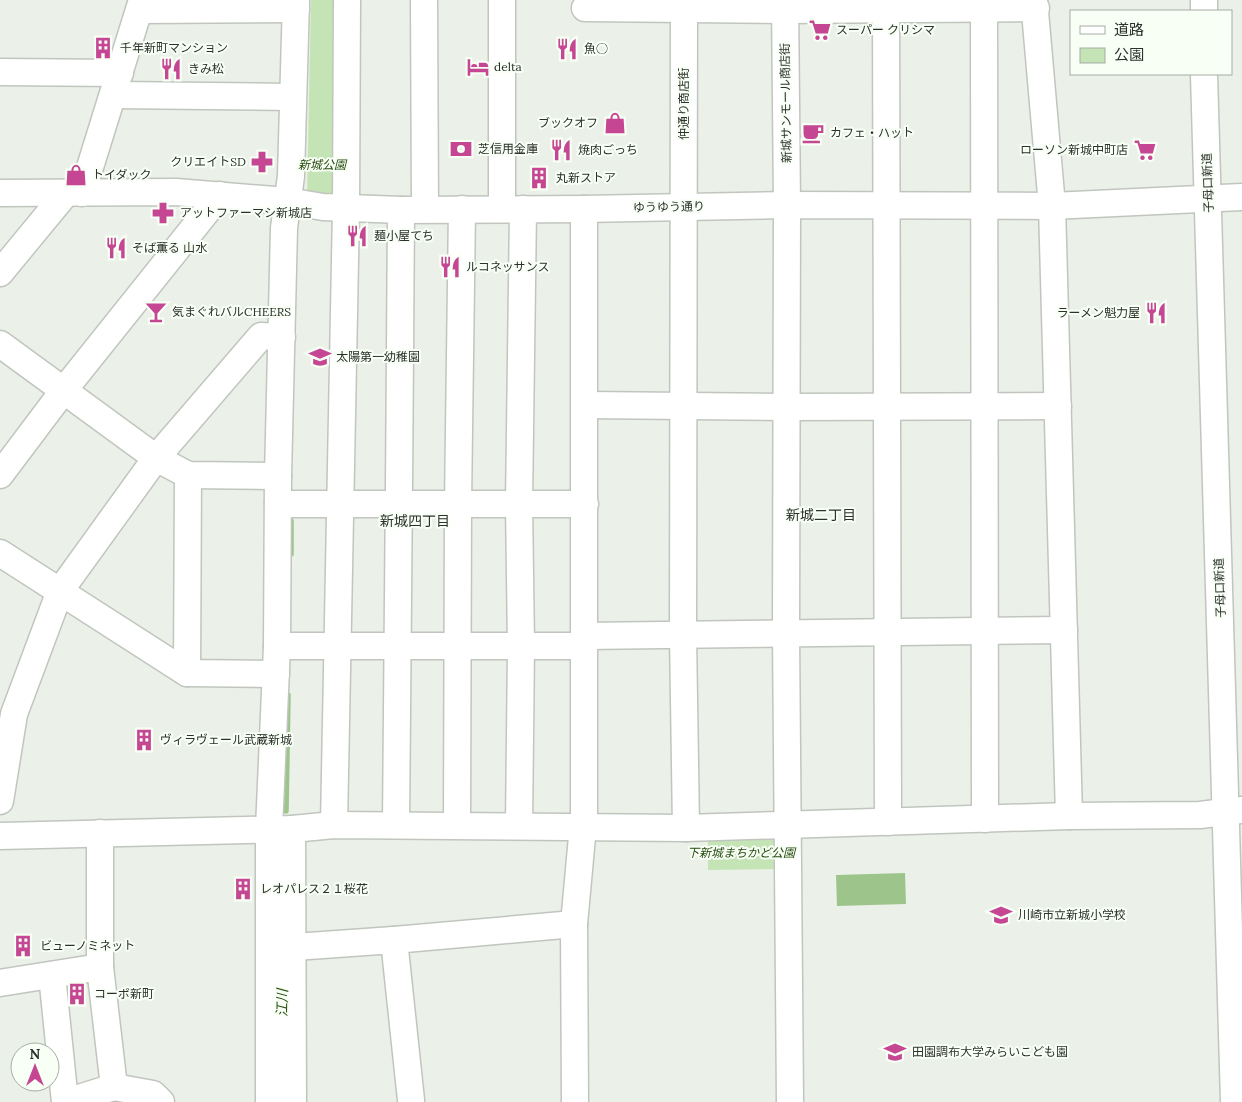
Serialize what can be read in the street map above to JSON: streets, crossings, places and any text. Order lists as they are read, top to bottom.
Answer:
{
  "streets": {
    "street": [
      "新城サンモール商店街",
      "仲通り商店街",
      "子母口新道",
      "ゆうゆう通り"
    ]
  },
  "crossings": [
    ["新城サンモール商店街", "ゆうゆう通り"],
    ["仲通り商店街", "ゆうゆう通り"],
    ["子母口新道", "ゆうゆう通り"]
  ],
  "districts": ["新城二丁目", "新城四丁目"],
  "water": ["江川"],
  "parks": ["新城公園", "下新城まちかど公園"],
  "places": {
    "supermarket": ["スーパー クリシマ", "ローソン新城中町店"],
    "building": [
      "千年新町マンション",
      "丸新ストア",
      "ヴィラヴェール武蔵新城",
      "レオパレス２１桜花",
      "ビューノミネット",
      "コーポ新町"
    ],
    "restaurant": [
      "魚○",
      "きみ松",
      "焼肉ごっち",
      "麺小屋てち",
      "そば薫る 山水",
      "ルコネッサンス",
      "ラーメン魁力屋"
    ],
    "hotel": ["delta"],
    "shop": ["ブックオフ", "トイダック"],
    "cafe": ["カフェ・ハット"],
    "bank": ["芝信用金庫"],
    "pharmacy": ["クリエイトSD", "アットファーマシ新城店"],
    "bar": ["気まぐれバルCHEERS"],
    "school or university": ["太陽第一幼稚園", "川崎市立新城小学校", "田園調布大学みらいこども園"]
  },
  "legend": ["道路", "公園"],
  "north": "top"
}
